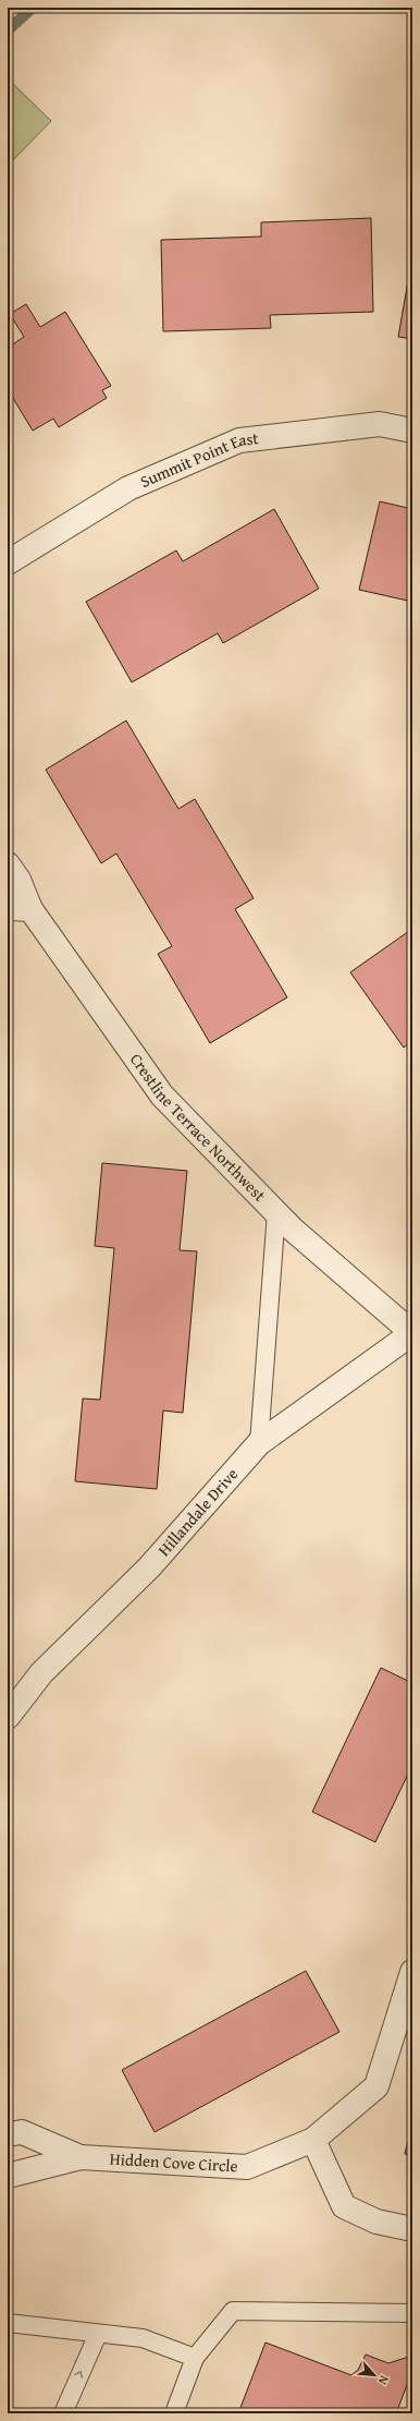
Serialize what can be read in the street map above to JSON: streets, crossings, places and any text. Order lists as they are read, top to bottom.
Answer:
{
  "streets": {
    "street": [
      "Summit Point East",
      "Crestline Terrace Northwest",
      "Hillandale Drive",
      "Hidden Cove Circle"
    ]
  },
  "crossings": [
    ["Crestline Terrace Northwest", "Hillandale Drive"]
  ],
  "north": "bottom right"
}
